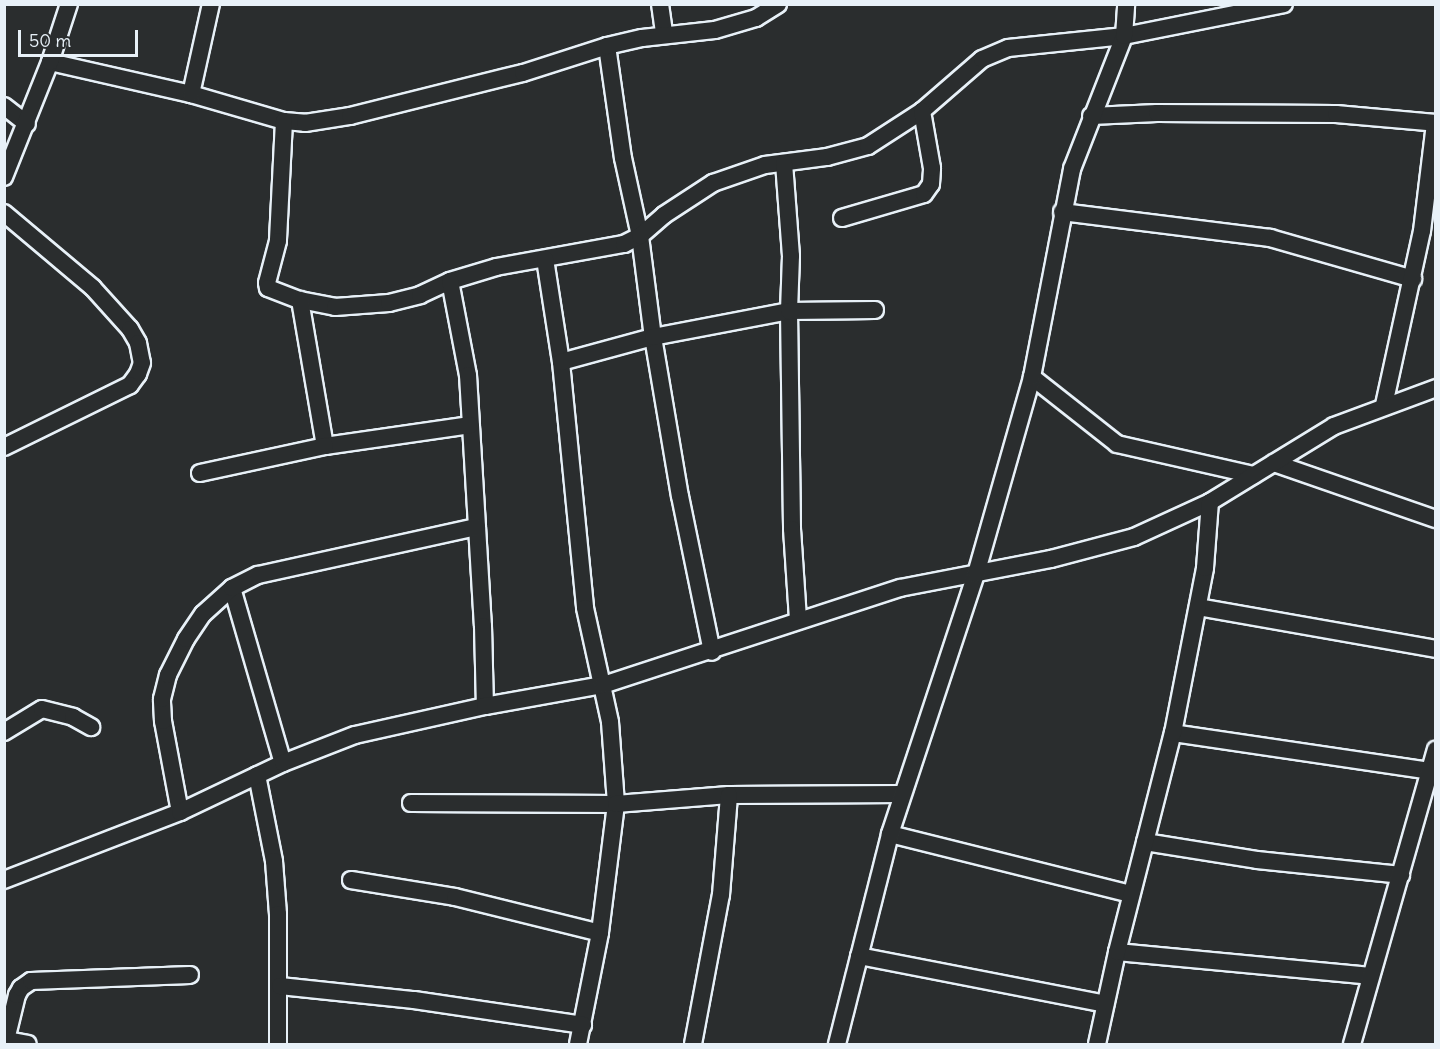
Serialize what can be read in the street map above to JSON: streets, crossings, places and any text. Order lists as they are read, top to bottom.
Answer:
{
  "scale_bar": "50 m"
}
